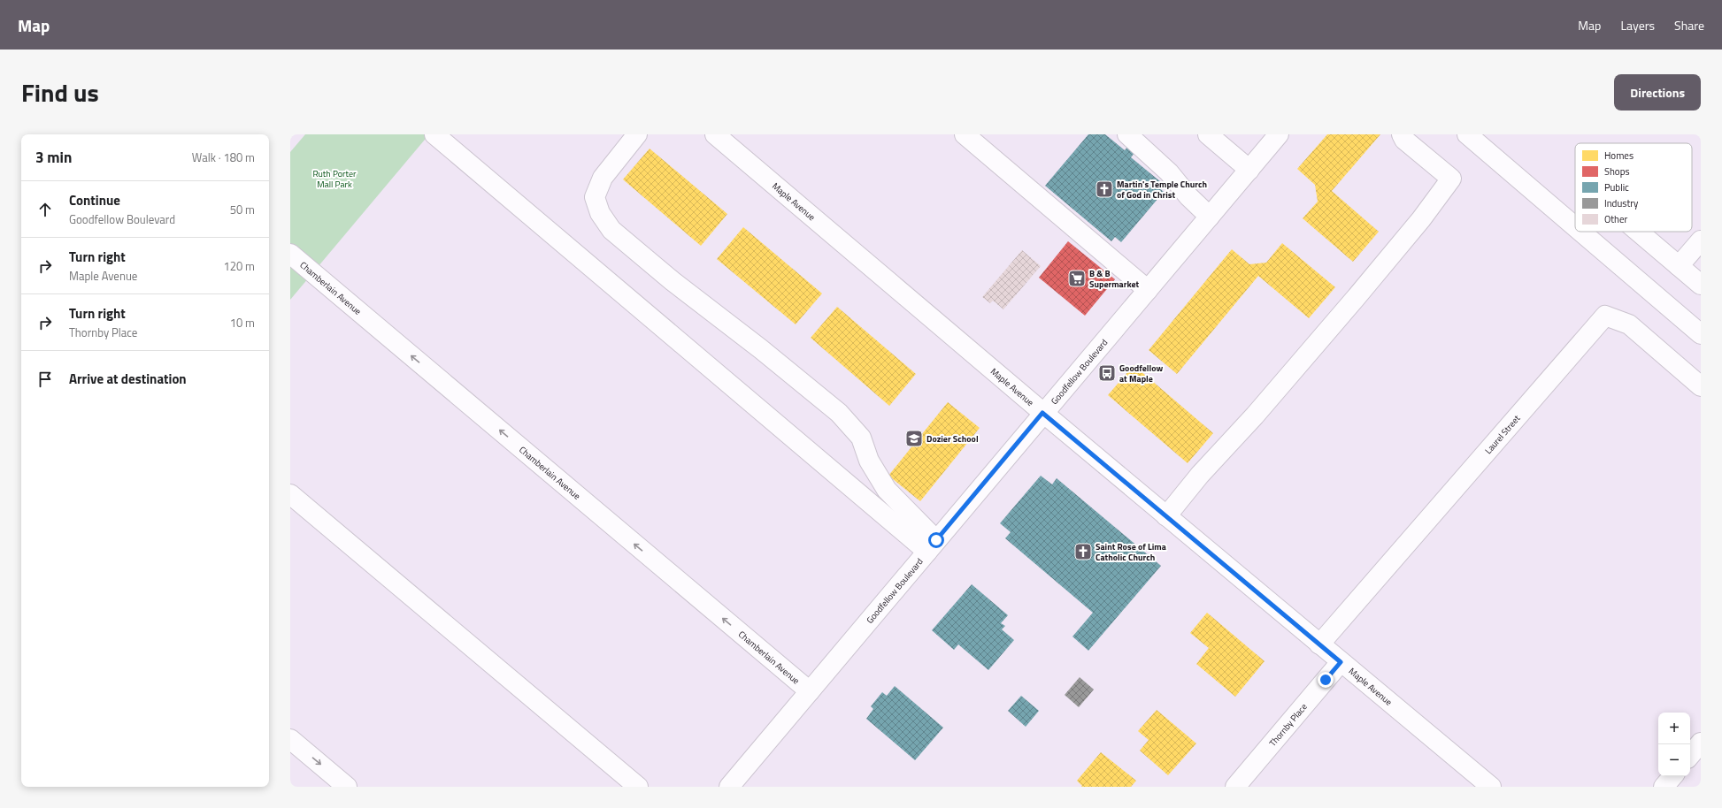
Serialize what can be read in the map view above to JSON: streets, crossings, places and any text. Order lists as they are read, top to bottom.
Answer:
{
  "streets": {
    "street": [
      "Maple Avenue",
      "Chamberlain Avenue",
      "Goodfellow Boulevard",
      "Laurel Street",
      "Thornby Place"
    ]
  },
  "crossings": [
    ["Maple Avenue", "Goodfellow Boulevard"],
    ["Maple Avenue", "Laurel Street"],
    ["Maple Avenue", "Thornby Place"],
    ["Chamberlain Avenue", "Goodfellow Boulevard"]
  ],
  "one_way": ["Chamberlain Avenue"],
  "parks": ["Ruth Porter Mall Park"],
  "places": {
    "church": ["Martin's Temple Church of God in Christ", "Saint Rose of Lima Catholic Church"],
    "supermarket": ["B & B Supermarket"],
    "bus stop": ["Goodfellow at Maple"],
    "school or university": ["Dozier School"]
  },
  "legend": [
    "Homes",
    "Shops",
    "Public",
    "Industry",
    "Other"
  ],
  "page": {
    "header": "Map",
    "nav": ["Map", "Layers", "Share"],
    "title": "Find us",
    "buttons": "Directions",
    "heading": ["3 min", "Walk · 180 m"],
    "list": [
      ["Continue", "Goodfellow Boulevard", "50 m"],
      ["Turn right", "Maple Avenue", "120 m"],
      ["Turn right", "Thornby Place", "10 m"],
      "Arrive at destination"
    ],
    "map_buttons": ["+", "−"]
  }
}
